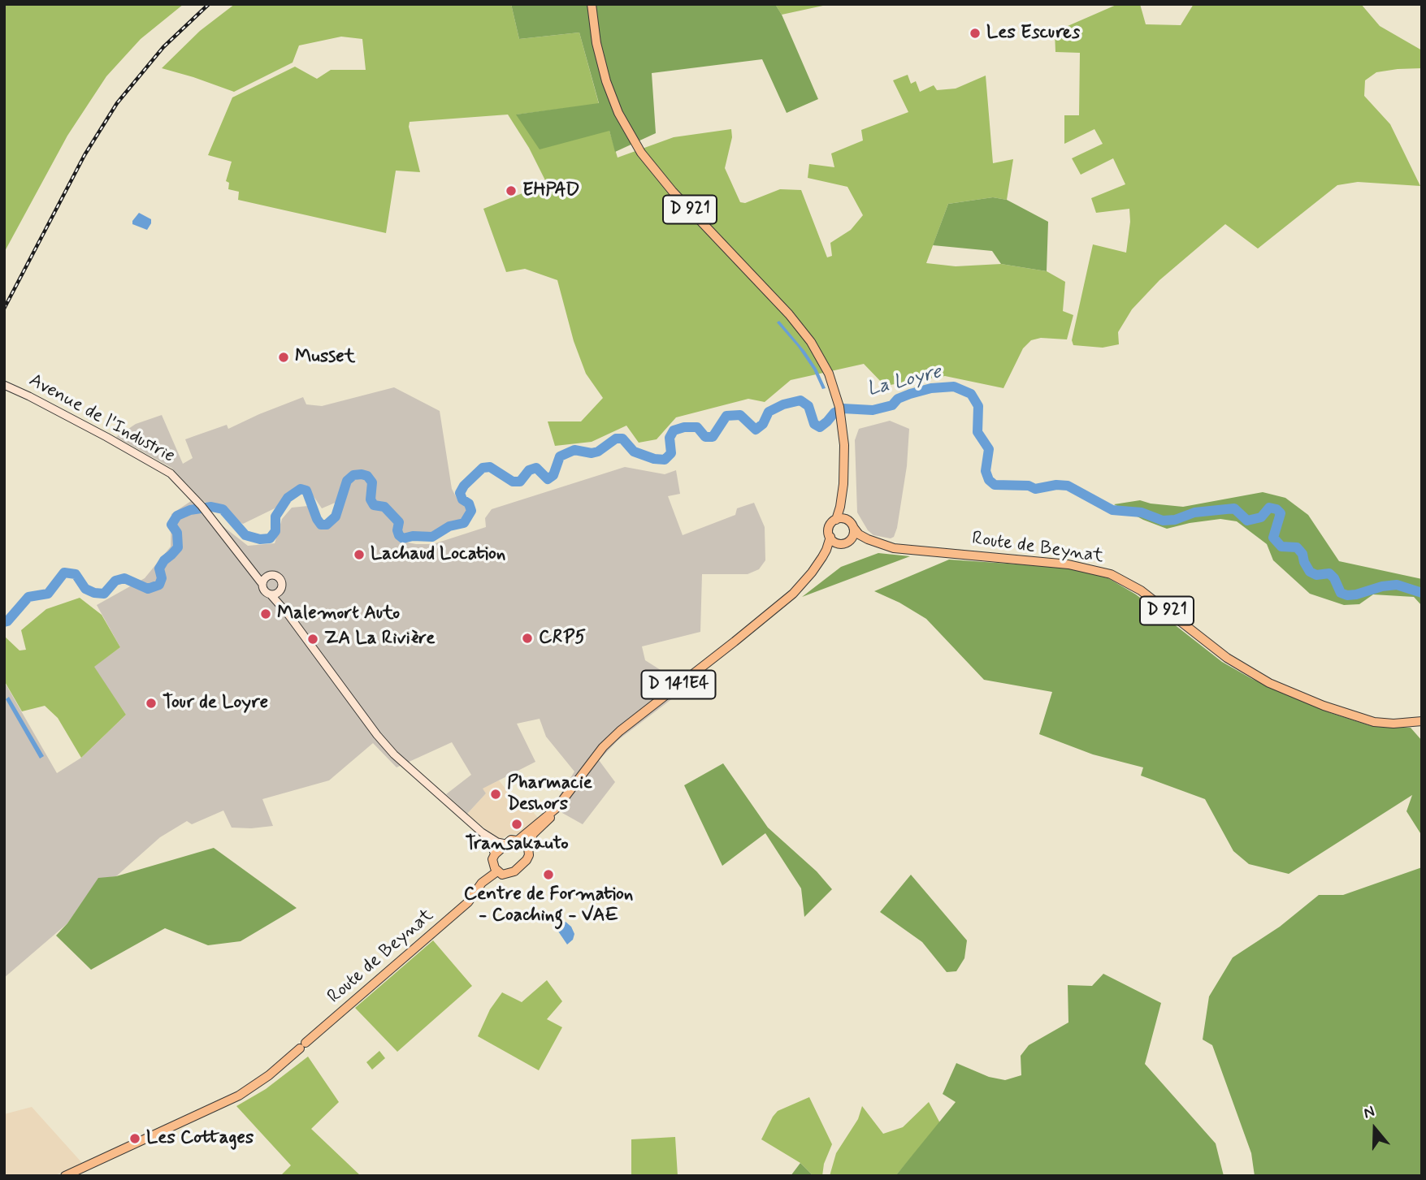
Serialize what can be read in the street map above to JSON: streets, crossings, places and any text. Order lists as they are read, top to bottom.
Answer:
{
  "streets": {
    "main road": [
      "D 921",
      "Avenue de l'Industrie",
      "Route de Beynat",
      "D 141E4"
    ]
  },
  "crossings": [
    ["D 921", "Route de Beynat"],
    ["D 921", "D 141E4"],
    ["Route de Beynat", "D 141E4"]
  ],
  "water": ["La Loyre"],
  "places": [
    "Les Escures",
    "EHPAD",
    "Musset",
    "Lachaud Location",
    "Malemort Auto",
    "CRP5",
    "ZA La Rivière",
    "Tour de Loyre",
    "Pharmacie Deshors",
    "Transakauto",
    "Centre de Formation - Coaching - VAE",
    "Les Cottages"
  ],
  "north": "top"
}
